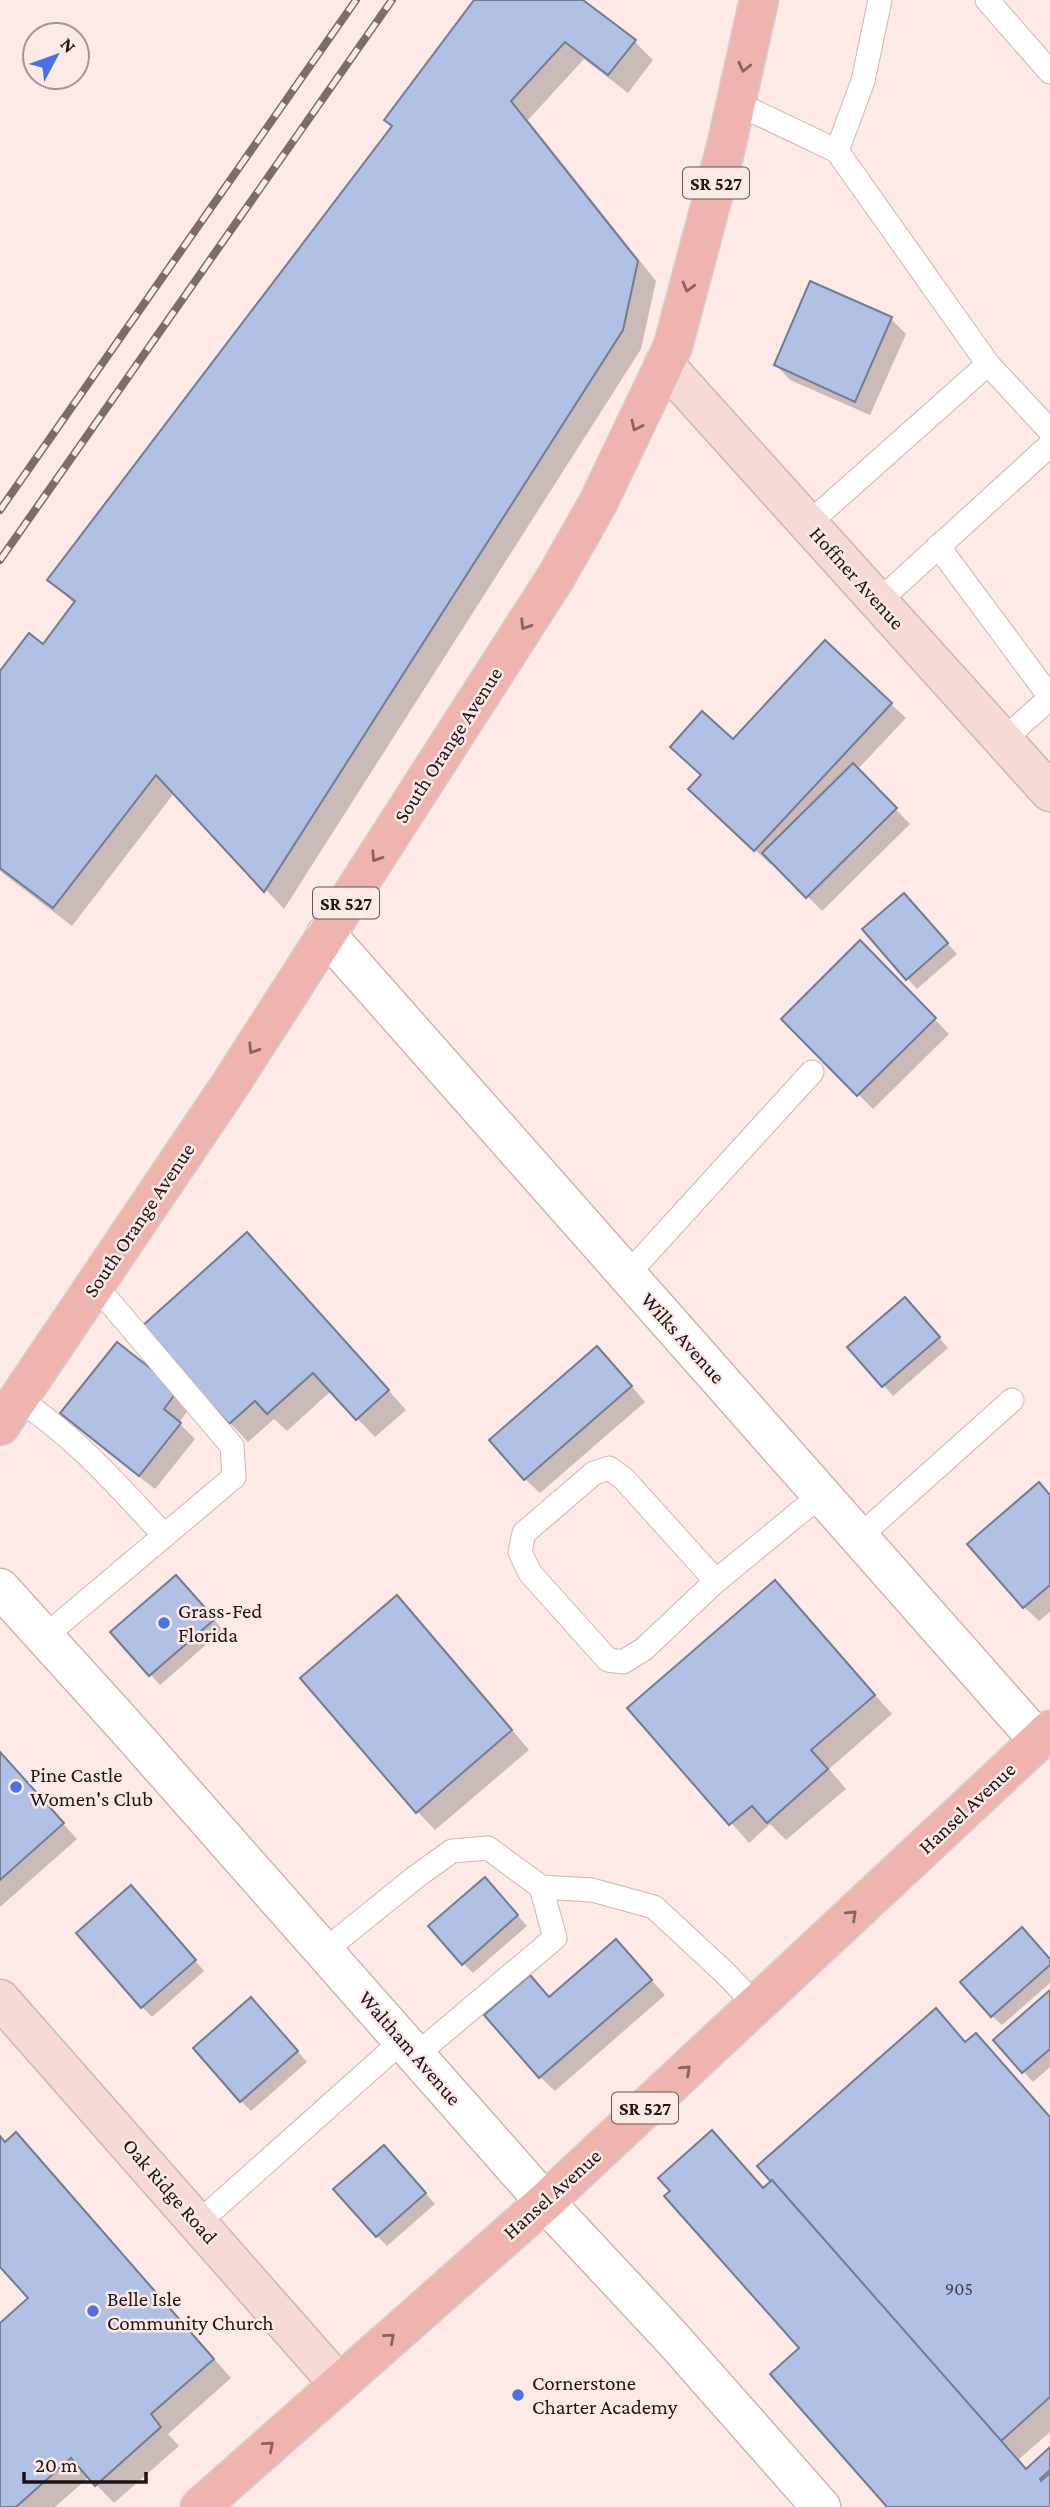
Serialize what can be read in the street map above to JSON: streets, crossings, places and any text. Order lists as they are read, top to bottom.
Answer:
{
  "streets": {
    "main road": [
      "SR 527",
      "Hoffner Avenue",
      "South Orange Avenue",
      "Hansel Avenue",
      "Oak Ridge Road"
    ],
    "street": ["Wilks Avenue", "Waltham Avenue"]
  },
  "crossings": [
    ["Hoffner Avenue", "South Orange Avenue"],
    ["South Orange Avenue", "Wilks Avenue"],
    ["Wilks Avenue", "Hansel Avenue"],
    ["Hansel Avenue", "Waltham Avenue"],
    ["Hansel Avenue", "Oak Ridge Road"]
  ],
  "one_way": ["South Orange Avenue", "Hansel Avenue"],
  "places": [
    "Grass-Fed Florida",
    "Pine Castle Women's Club",
    "Belle Isle Community Church",
    "Cornerstone Charter Academy"
  ],
  "house_numbers": ["905"],
  "scale_bar": "20 m",
  "north": "top right"
}
